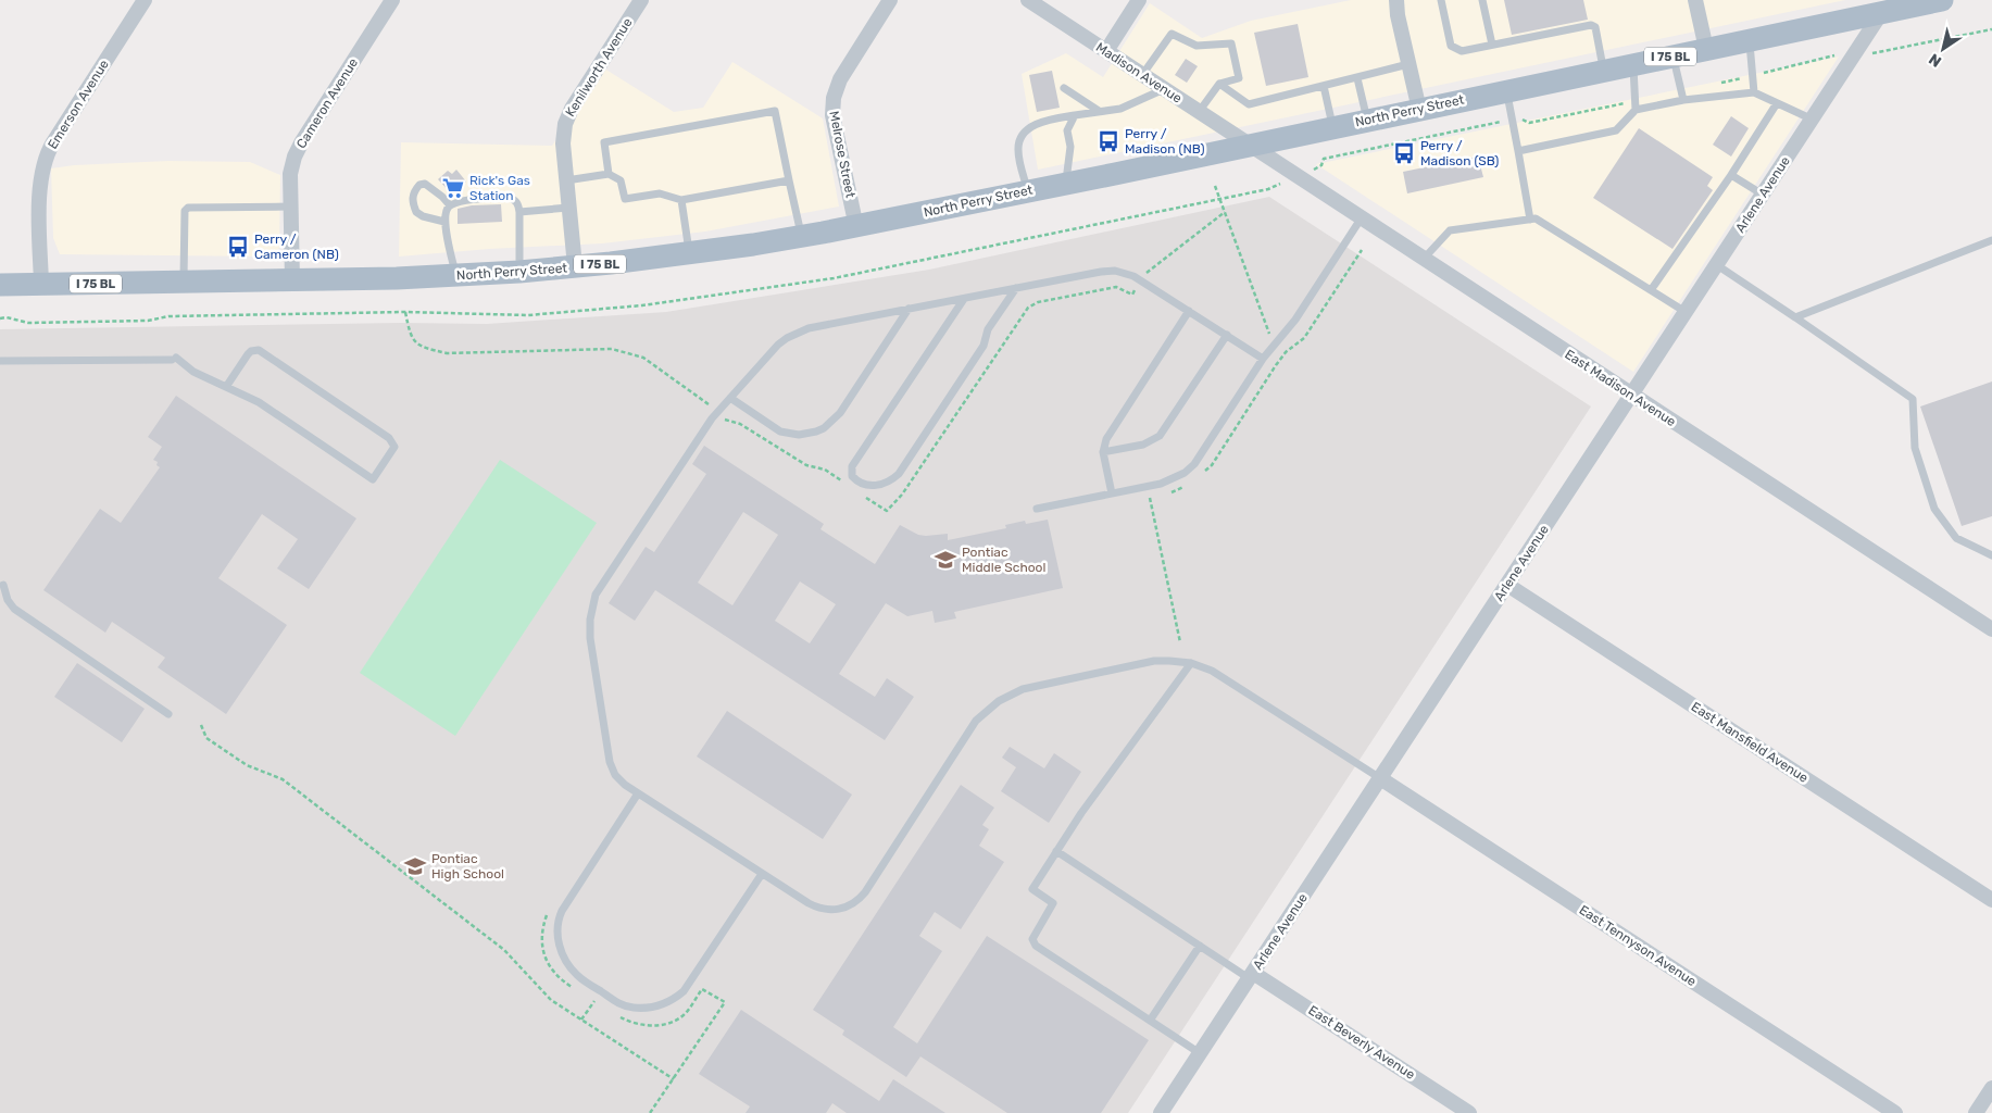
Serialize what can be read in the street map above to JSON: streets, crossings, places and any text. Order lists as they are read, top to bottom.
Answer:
{
  "streets": {
    "main road": ["I 75 BL", "North Perry Street"],
    "street": [
      "Kenilworth Avenue",
      "Madison Avenue",
      "Cameron Avenue",
      "Emerson Avenue",
      "Melrose Street",
      "Arlene Avenue",
      "East Madison Avenue",
      "East Mansfield Avenue",
      "East Tennyson Avenue",
      "East Beverly Avenue"
    ]
  },
  "crossings": [
    ["Kenilworth Avenue", "North Perry Street"],
    ["Madison Avenue", "North Perry Street"],
    ["Madison Avenue", "East Madison Avenue"],
    ["Cameron Avenue", "North Perry Street"],
    ["Emerson Avenue", "North Perry Street"],
    ["North Perry Street", "Melrose Street"],
    ["North Perry Street", "Arlene Avenue"],
    ["North Perry Street", "East Madison Avenue"],
    ["Arlene Avenue", "East Madison Avenue"],
    ["Arlene Avenue", "East Mansfield Avenue"],
    ["Arlene Avenue", "East Tennyson Avenue"],
    ["Arlene Avenue", "East Beverly Avenue"]
  ],
  "places": {
    "bus stop": ["Perry / Madison (NB)", "Perry / Madison (SB)", "Perry / Cameron (NB)"],
    "supermarket": ["Rick's Gas Station"],
    "school or university": ["Pontiac Middle School", "Pontiac High School"]
  },
  "north": "bottom left"
}
